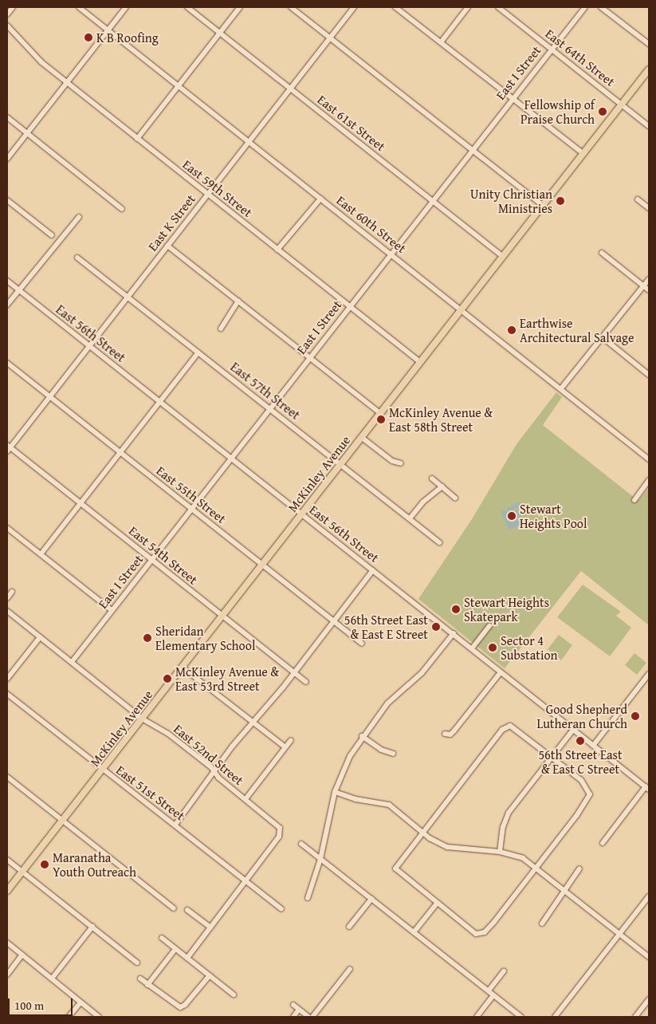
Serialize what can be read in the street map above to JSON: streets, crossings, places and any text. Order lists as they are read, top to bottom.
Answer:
{
  "streets": {
    "main road": ["McKinley Avenue"],
    "street": [
      "East 64th Street",
      "East I Street",
      "East 61st Street",
      "East 59th Street",
      "East K Street",
      "East 60th Street",
      "East 56th Street",
      "East 57th Street",
      "East 55th Street",
      "East 54th Street",
      "East 52nd Street",
      "East 51st Street"
    ]
  },
  "crossings": [
    ["East 64th Street", "East I Street"],
    ["East 64th Street", "McKinley Avenue"],
    ["East I Street", "East 61st Street"],
    ["East I Street", "East 59th Street"],
    ["East I Street", "East 60th Street"],
    ["East I Street", "East 56th Street"],
    ["East I Street", "East 57th Street"],
    ["East I Street", "East 55th Street"],
    ["East I Street", "East 54th Street"],
    ["East I Street", "East 52nd Street"],
    ["East 61st Street", "East K Street"],
    ["East 61st Street", "McKinley Avenue"],
    ["East 59th Street", "East K Street"],
    ["East 59th Street", "McKinley Avenue"],
    ["East K Street", "East 60th Street"],
    ["East K Street", "East 56th Street"],
    ["East K Street", "East 57th Street"],
    ["East K Street", "East 55th Street"],
    ["East K Street", "East 54th Street"],
    ["East 60th Street", "McKinley Avenue"],
    ["East 56th Street", "McKinley Avenue"],
    ["East 57th Street", "McKinley Avenue"],
    ["McKinley Avenue", "East 55th Street"],
    ["McKinley Avenue", "East 54th Street"],
    ["McKinley Avenue", "East 52nd Street"],
    ["McKinley Avenue", "East 51st Street"],
    ["East 52nd Street", "East 51st Street"]
  ],
  "places": [
    "K B Roofing",
    "Fellowship of Praise Church",
    "Unity Christian Ministries",
    "Earthwise Architectural Salvage",
    "McKinley Avenue & East 58th Street",
    "Stewart Heights Pool",
    "Stewart Heights Skatepark",
    "56th Street East & East E Street",
    "Sheridan Elementary School",
    "Sector 4 Substation",
    "McKinley Avenue & East 53rd Street",
    "Good Shepherd Lutheran Church",
    "56th Street East & East C Street",
    "Maranatha Youth Outreach"
  ],
  "scale_bar": "100 m"
}
